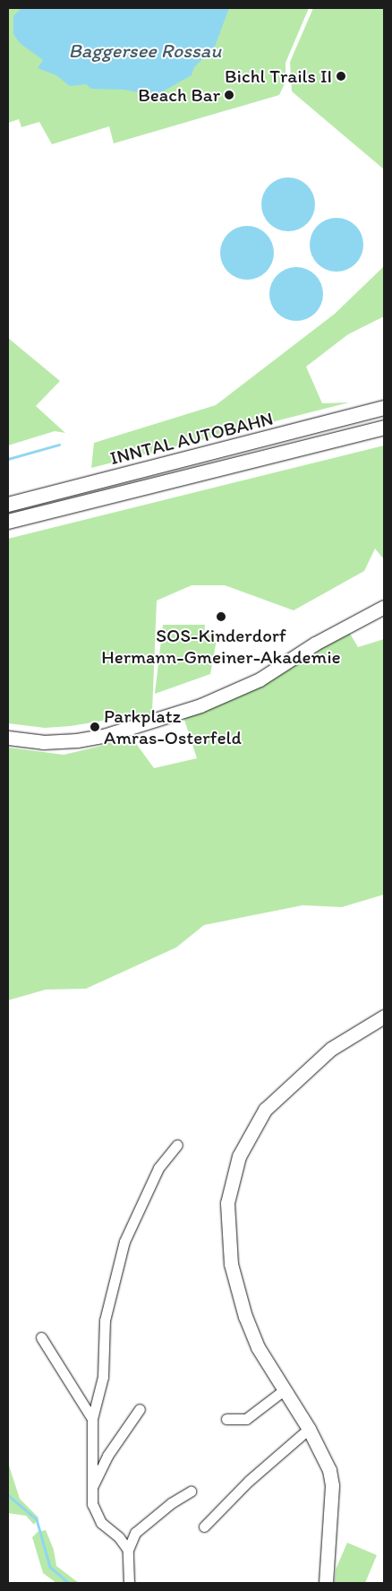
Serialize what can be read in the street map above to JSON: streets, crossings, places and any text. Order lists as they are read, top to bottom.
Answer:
{
  "streets": {
    "highway": ["INNTAL AUTOBAHN"]
  },
  "water": ["Baggersee Rossau"],
  "places": [
    "Bichl Trails II",
    "Beach Bar",
    "SOS-Kinderdorf Hermann-Gmeiner-Akademie",
    "Parkplatz Amras-Osterfeld"
  ]
}
